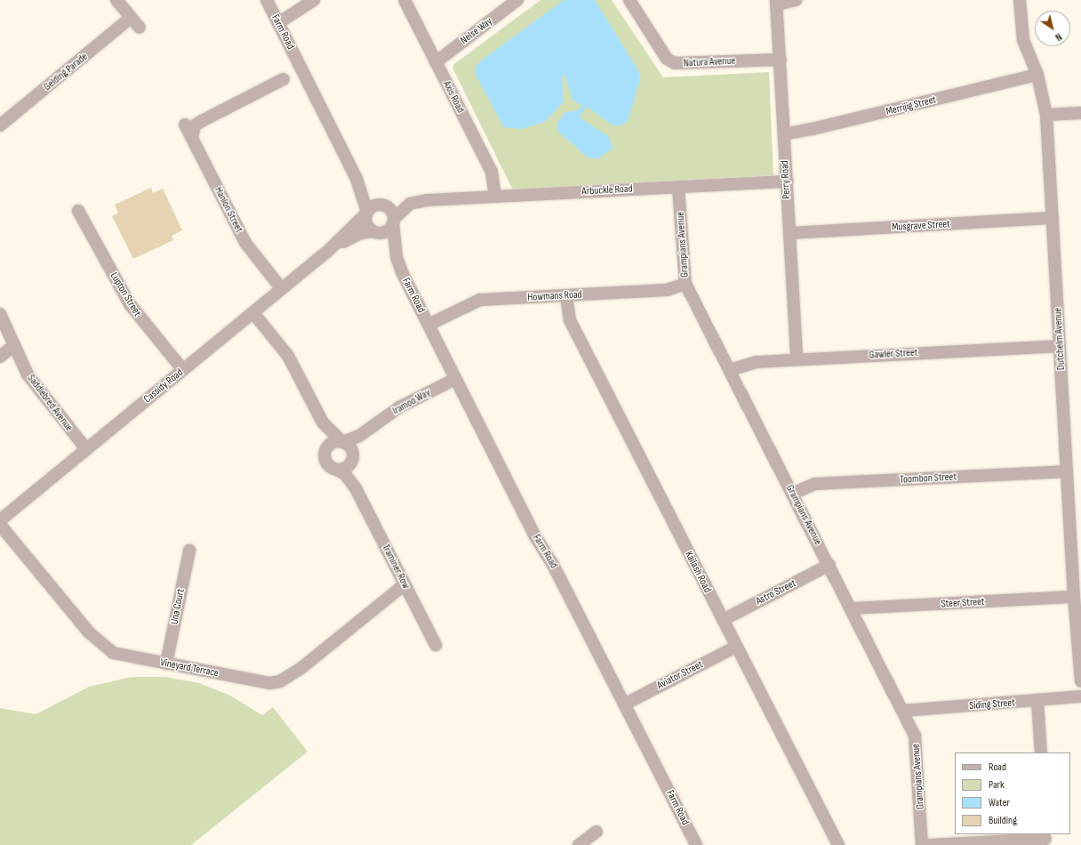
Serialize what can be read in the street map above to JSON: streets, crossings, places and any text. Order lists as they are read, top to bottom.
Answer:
{
  "streets": {
    "street": [
      "Nelse Way",
      "Farm Road",
      "Natura Avenue",
      "Gelding Parade",
      "Axis Road",
      "Merrijig Street",
      "Perry Road",
      "Arbuckle Road",
      "Hanlon Street",
      "Musgrave Street",
      "Grampians Avenue",
      "Lupton Street",
      "Howmans Road",
      "Dutchelm Avenue",
      "Gawler Street",
      "Cassidy Road",
      "Iramoo Way",
      "Saddlebred Avenue",
      "Toombon Street",
      "Traminer Row",
      "Kailash Road",
      "Astro Street",
      "Steer Street",
      "Una Court",
      "Vineyard Terrace",
      "Aviator Street",
      "Siding Street"
    ]
  },
  "crossings": [
    ["Nelse Way", "Axis Road"],
    ["Farm Road", "Arbuckle Road"],
    ["Farm Road", "Howmans Road"],
    ["Farm Road", "Cassidy Road"],
    ["Farm Road", "Iramoo Way"],
    ["Farm Road", "Aviator Street"],
    ["Natura Avenue", "Perry Road"],
    ["Axis Road", "Arbuckle Road"],
    ["Merrijig Street", "Perry Road"],
    ["Merrijig Street", "Dutchelm Avenue"],
    ["Perry Road", "Arbuckle Road"],
    ["Perry Road", "Musgrave Street"],
    ["Perry Road", "Gawler Street"],
    ["Arbuckle Road", "Grampians Avenue"],
    ["Arbuckle Road", "Cassidy Road"],
    ["Hanlon Street", "Cassidy Road"],
    ["Musgrave Street", "Dutchelm Avenue"],
    ["Grampians Avenue", "Howmans Road"],
    ["Grampians Avenue", "Gawler Street"],
    ["Grampians Avenue", "Toombon Street"],
    ["Grampians Avenue", "Astro Street"],
    ["Grampians Avenue", "Steer Street"],
    ["Grampians Avenue", "Siding Street"],
    ["Lupton Street", "Cassidy Road"],
    ["Howmans Road", "Kailash Road"],
    ["Dutchelm Avenue", "Gawler Street"],
    ["Dutchelm Avenue", "Toombon Street"],
    ["Dutchelm Avenue", "Steer Street"],
    ["Cassidy Road", "Saddlebred Avenue"],
    ["Iramoo Way", "Traminer Row"],
    ["Traminer Row", "Vineyard Terrace"],
    ["Kailash Road", "Astro Street"],
    ["Kailash Road", "Aviator Street"],
    ["Una Court", "Vineyard Terrace"]
  ],
  "legend": [
    "Road",
    "Park",
    "Water",
    "Building"
  ],
  "north": "bottom right"
}
